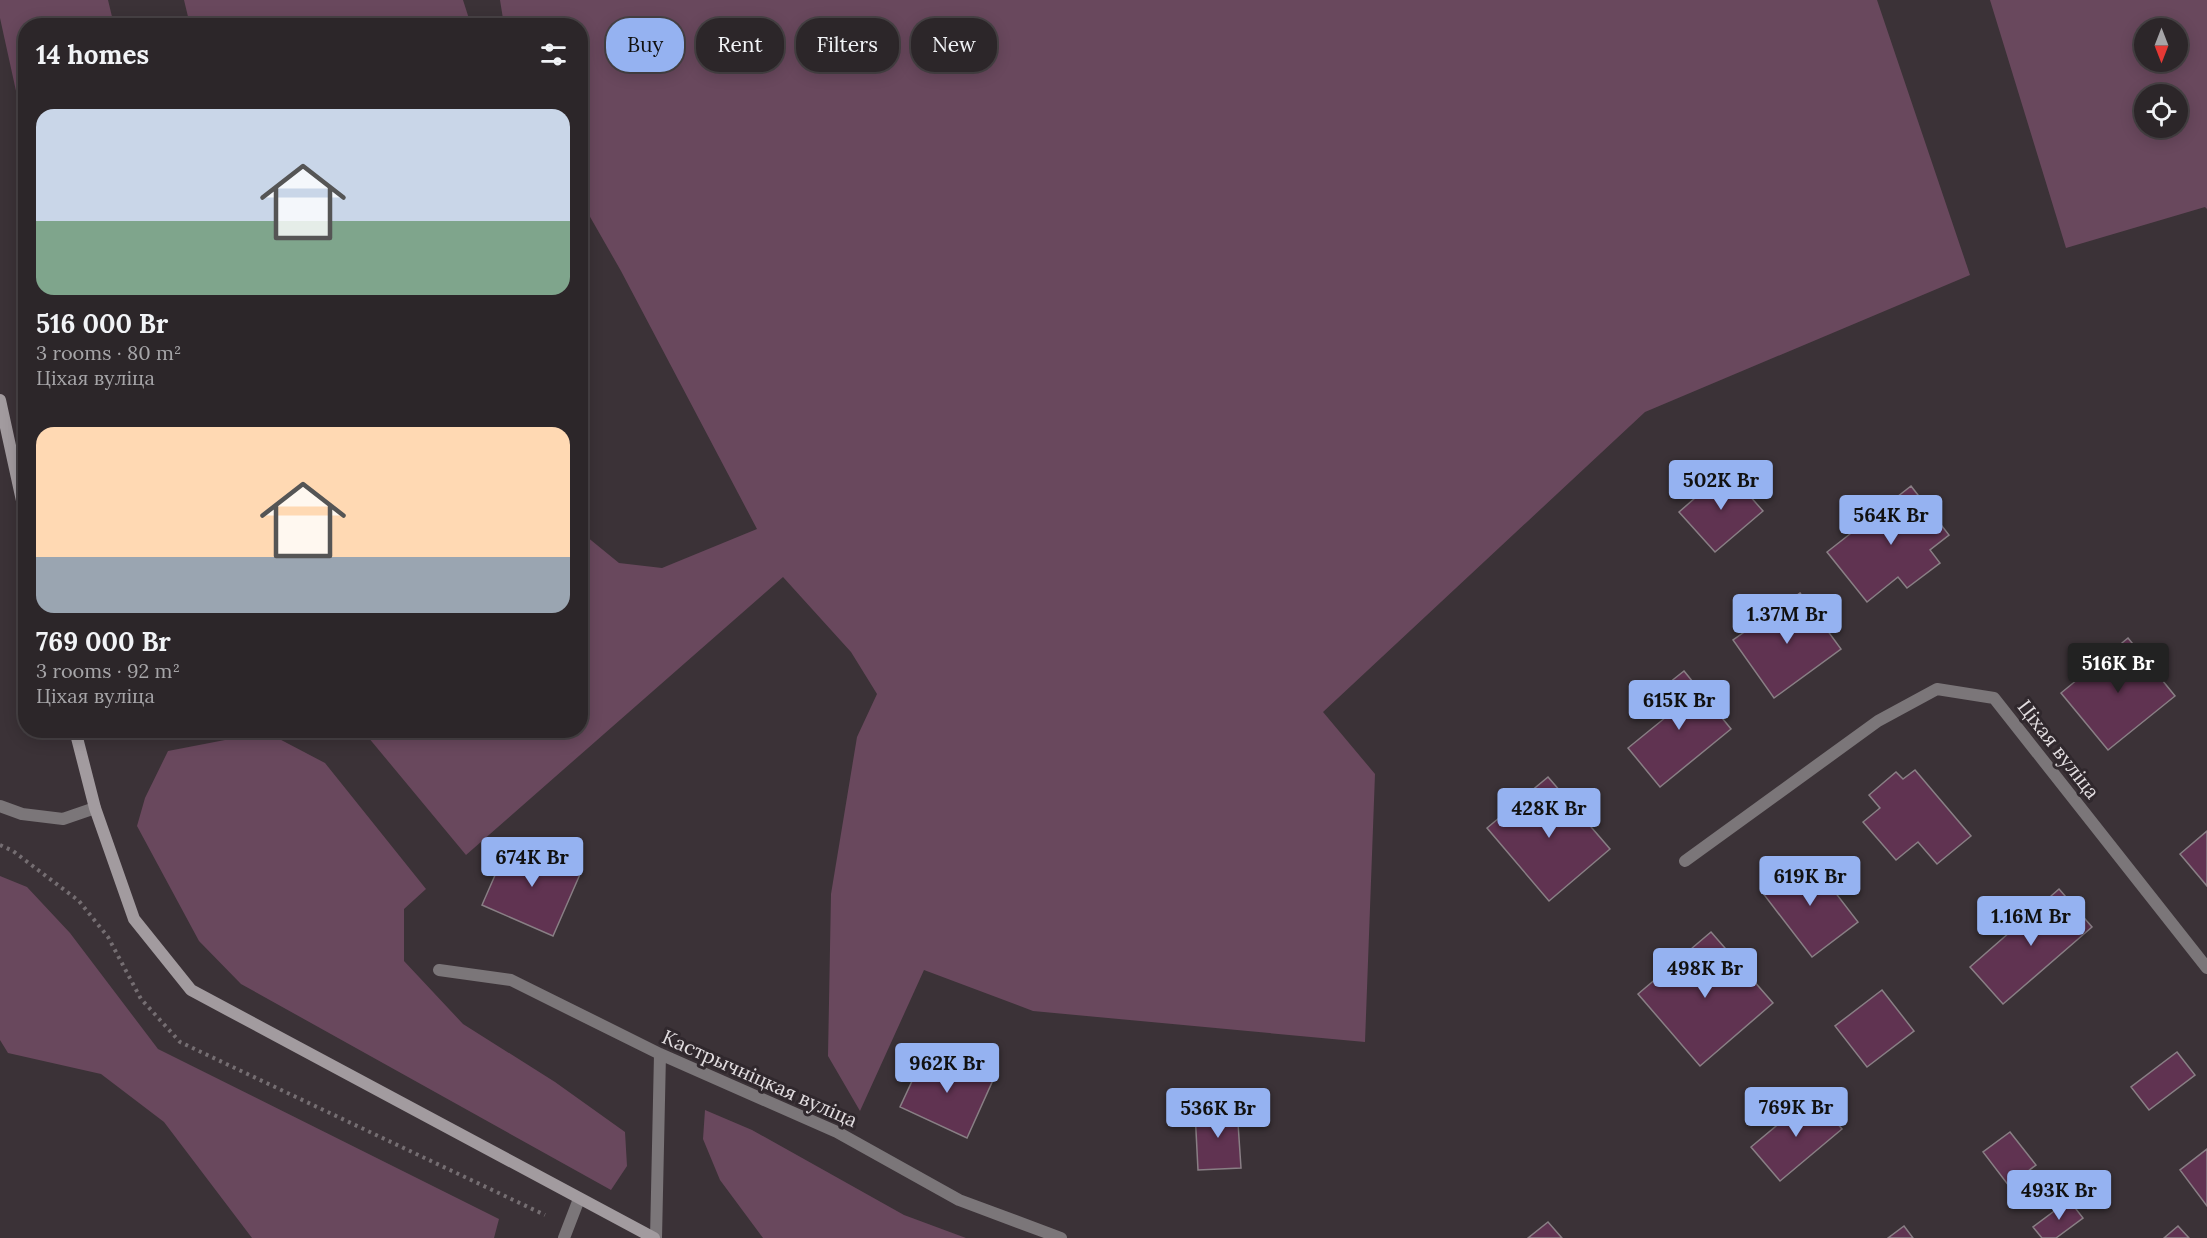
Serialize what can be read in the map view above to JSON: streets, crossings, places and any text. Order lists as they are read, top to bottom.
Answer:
{
  "streets": {
    "street": ["Ціхая вуліца", "Кастрычніцкая вуліца"]
  },
  "north": "bottom",
  "page": {
    "chip": [
      "Buy",
      "Rent",
      "Filters",
      "New"
    ],
    "heading": "14 homes",
    "list": [
      {
        "name": "516 000 Br",
        "note": "3 rooms · 80 m² · Ціхая вуліца"
      },
      {
        "name": "769 000 Br",
        "note": "3 rooms · 92 m² · Ціхая вуліца"
      }
    ],
    "price": [
      "502K Br",
      "564K Br",
      "1.37M Br",
      "516K Br",
      "615K Br",
      "428K Br",
      "674K Br",
      "619K Br",
      "1.16M Br",
      "498K Br",
      "962K Br",
      "769K Br",
      "536K Br",
      "493K Br"
    ]
  }
}
